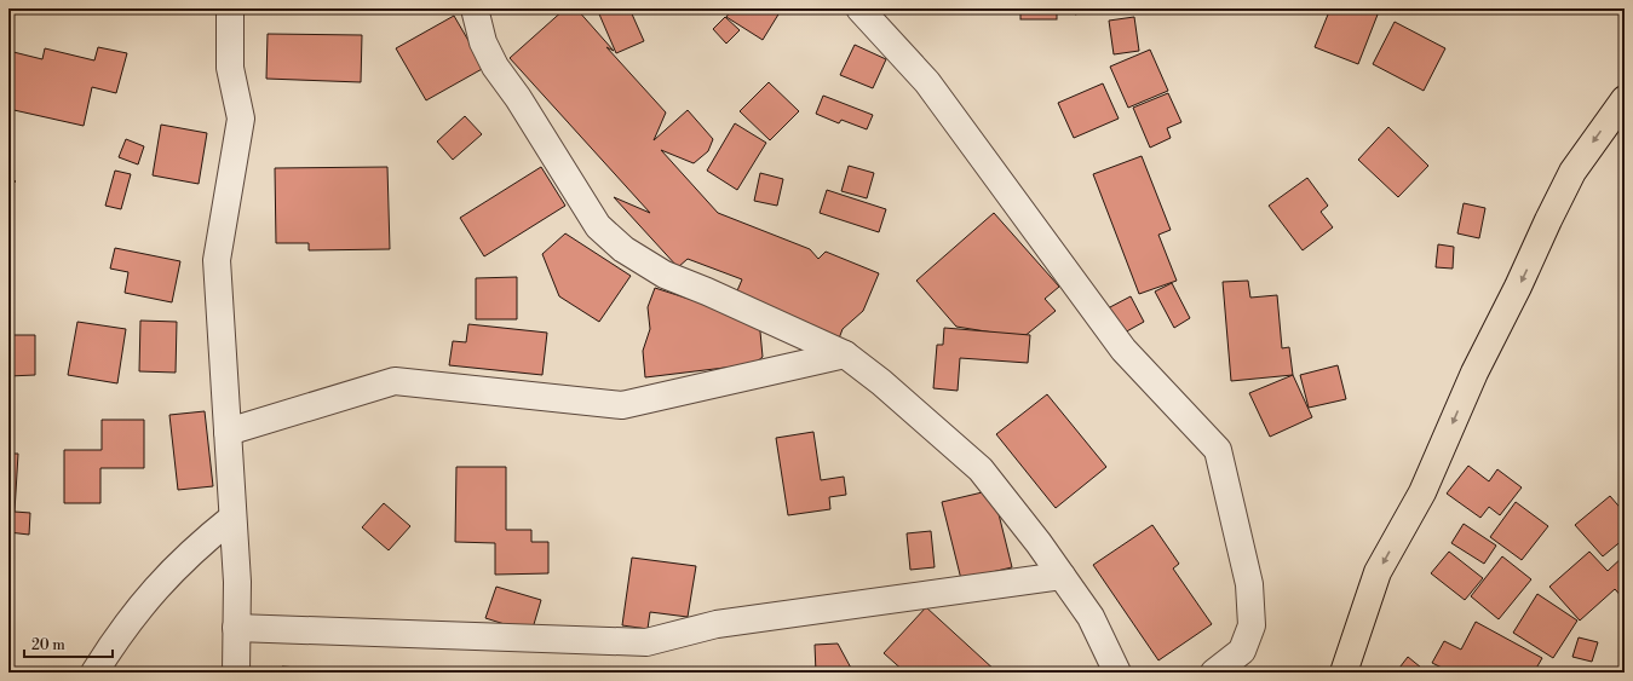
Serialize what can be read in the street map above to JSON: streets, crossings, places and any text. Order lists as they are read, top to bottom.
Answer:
{
  "scale_bar": "20 m"
}
